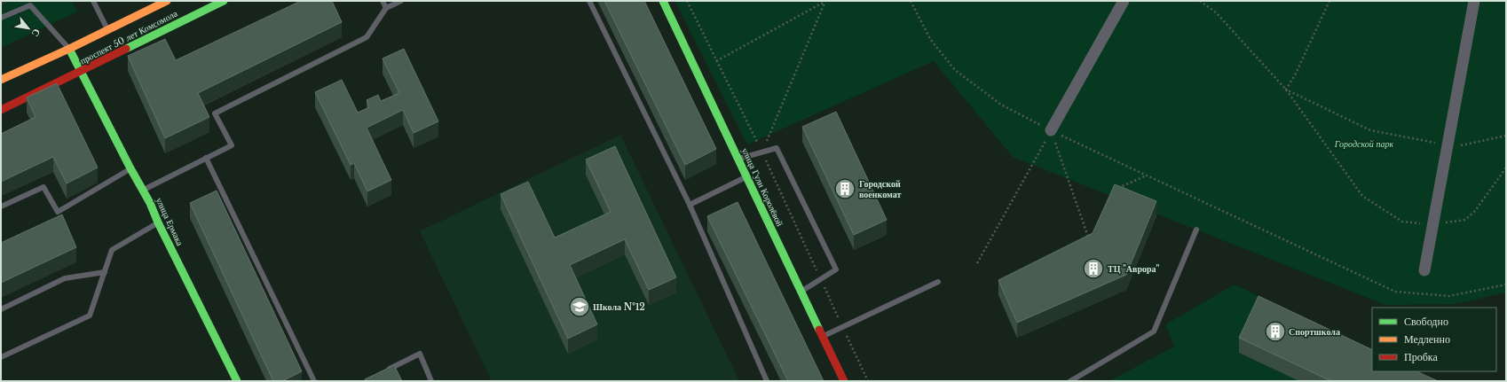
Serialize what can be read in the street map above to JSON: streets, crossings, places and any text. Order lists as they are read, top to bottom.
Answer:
{
  "streets": {
    "street": ["проспект 50 лет Комсомола", "улица Гули Королёвой", "улица Ермака"]
  },
  "crossings": [
    ["проспект 50 лет Комсомола", "улица Ермака"]
  ],
  "parks": ["Городской парк"],
  "places": {
    "building": ["Городской военкомат", "ТЦ \"Аврора\"", "Спортшкола"],
    "school or university": ["Школа №12"]
  },
  "legend": ["Свободно", "Медленно", "Пробка"],
  "north": "bottom right"
}
